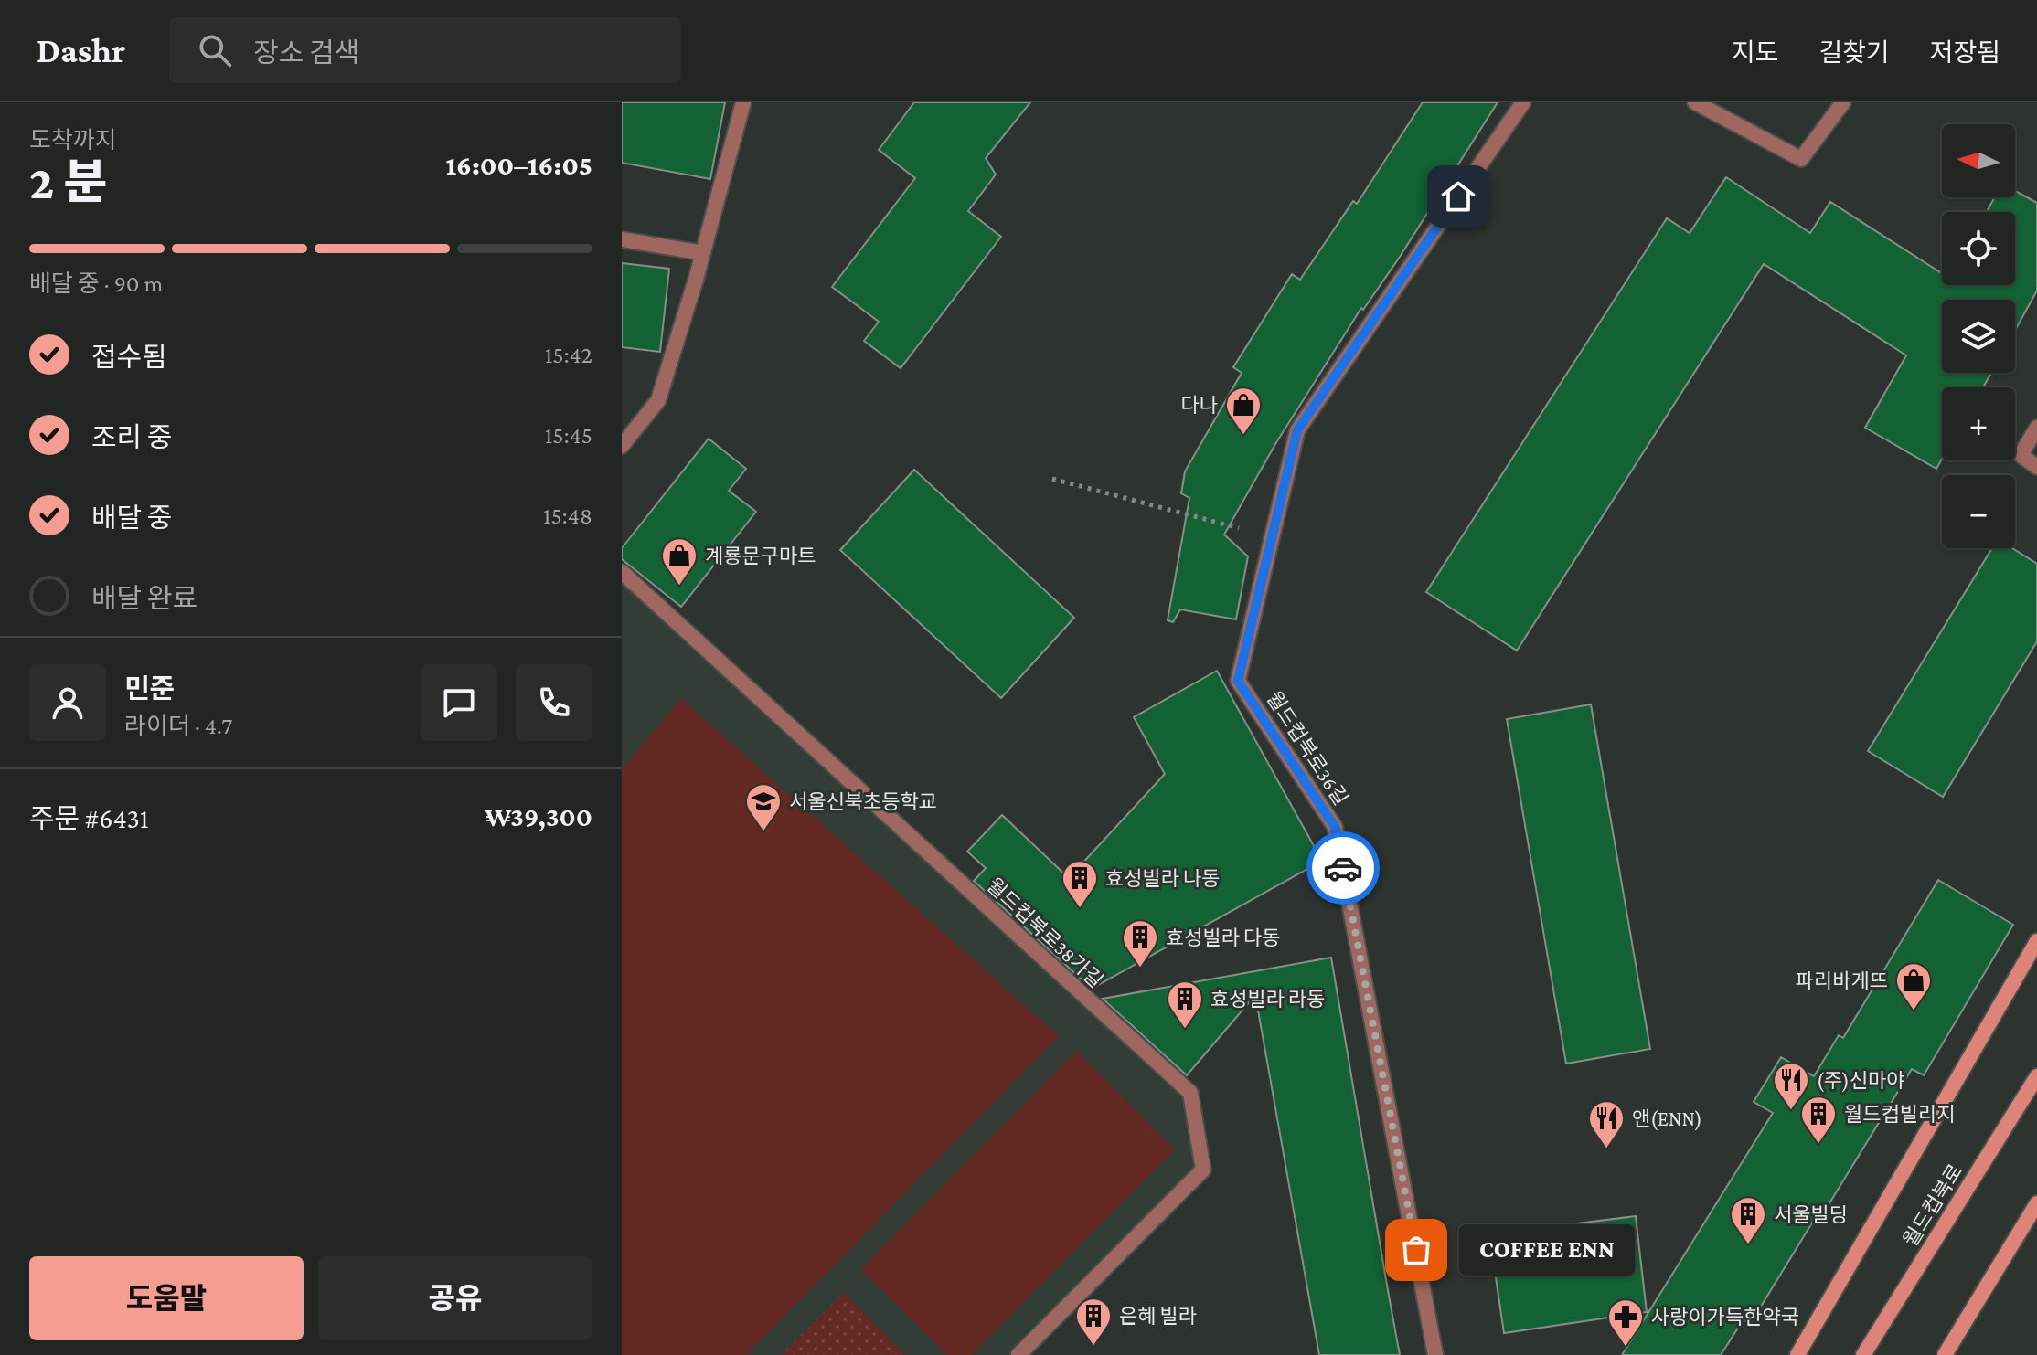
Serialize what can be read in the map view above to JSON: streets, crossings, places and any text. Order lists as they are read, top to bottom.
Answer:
{
  "streets": {
    "main road": ["월드컵북로"],
    "street": ["월드컵북로36길", "월드컵북로38가길"]
  },
  "places": {
    "shop": ["다나", "계룡문구마트", "파리바게뜨"],
    "school or university": ["서울신북초등학교"],
    "building": [
      "효성빌라 나동",
      "효성빌라 다동",
      "효성빌라 라동",
      "월드컵빌리지",
      "서울빌딩",
      "은혜 빌라"
    ],
    "restaurant": ["(주)신마야", "앤(ENN)"],
    "other": ["COFFEE ENN"],
    "pharmacy": ["사랑이가득한약국"]
  },
  "north": "left",
  "page": {
    "header": "Dashr",
    "search": "장소 검색",
    "nav": ["지도", "길찾기", "저장됨"],
    "heading": ["2 분", "도착까지", "16:00–16:05"],
    "panel": [
      "민준",
      "라이더 · 4.7",
      "주문 #6431",
      "₩39,300"
    ],
    "map_buttons": ["+", "−"],
    "bar": "배달 중 · 90 m",
    "list": [
      ["접수됨", "15:42"],
      ["조리 중", "15:45"],
      ["배달 중", "15:48"],
      "배달 완료"
    ],
    "bubble": "COFFEE ENN",
    "buttons": ["도움말", "공유"]
  }
}
